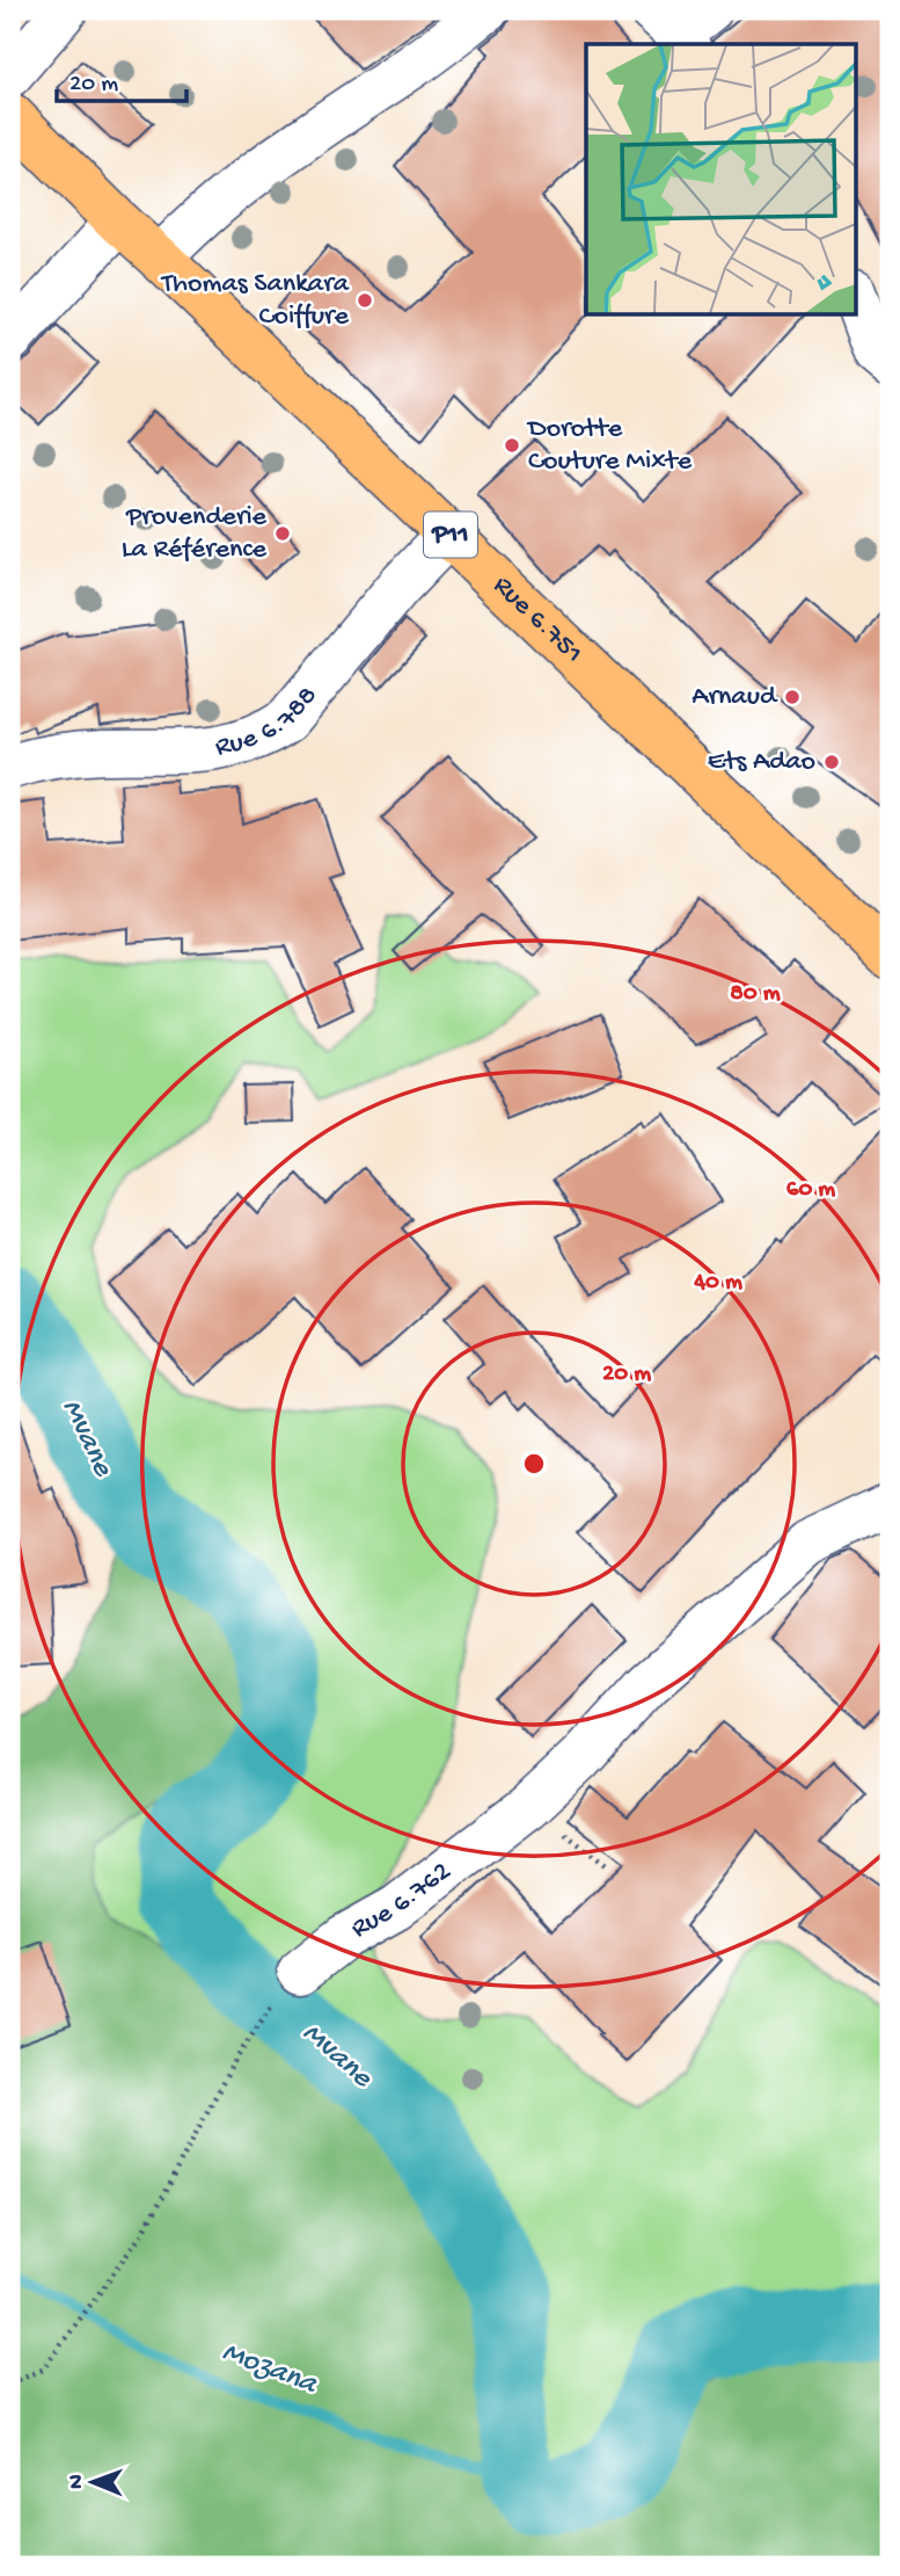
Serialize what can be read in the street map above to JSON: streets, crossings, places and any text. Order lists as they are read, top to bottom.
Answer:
{
  "streets": {
    "main road": ["P11", "Rue 6.751"],
    "street": ["Rue 6.788", "Rue 6.762"]
  },
  "crossings": [
    ["Rue 6.751", "Rue 6.788"]
  ],
  "water": ["Mvane", "Mozana"],
  "places": [
    "Thomas Sankara Coiffure",
    "Dorotte Couture Mixte",
    "Provenderie La Référence",
    "Arnaud",
    "Ets Adao"
  ],
  "scale_bar": "20 m",
  "north": "left",
  "rings": [
    "80 m",
    "60 m",
    "40 m",
    "20 m"
  ]
}
